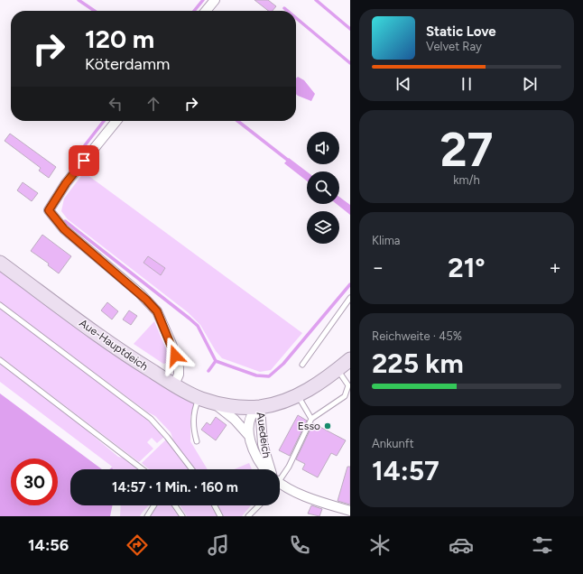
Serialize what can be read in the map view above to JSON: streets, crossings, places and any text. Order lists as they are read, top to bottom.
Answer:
{
  "streets": {
    "street": ["Aue-Hauptdeich", "Auedeich"]
  },
  "crossings": [
    ["Aue-Hauptdeich", "Auedeich"]
  ],
  "places": ["Esso"],
  "page": {
    "turn": ["120 m", "Köterdamm"],
    "song": ["Static Love", "Velvet Ray"],
    "tile": [
      ["27", "km/h"],
      "Klima",
      ["Reichweite · 45%", "225 km"],
      ["Ankunft", "14:57"]
    ],
    "heat": ["−", "21°", "+"],
    "limit": "30",
    "trip": "14:57 · 1 Min. · 160 m",
    "tabs": "14:56"
  }
}
